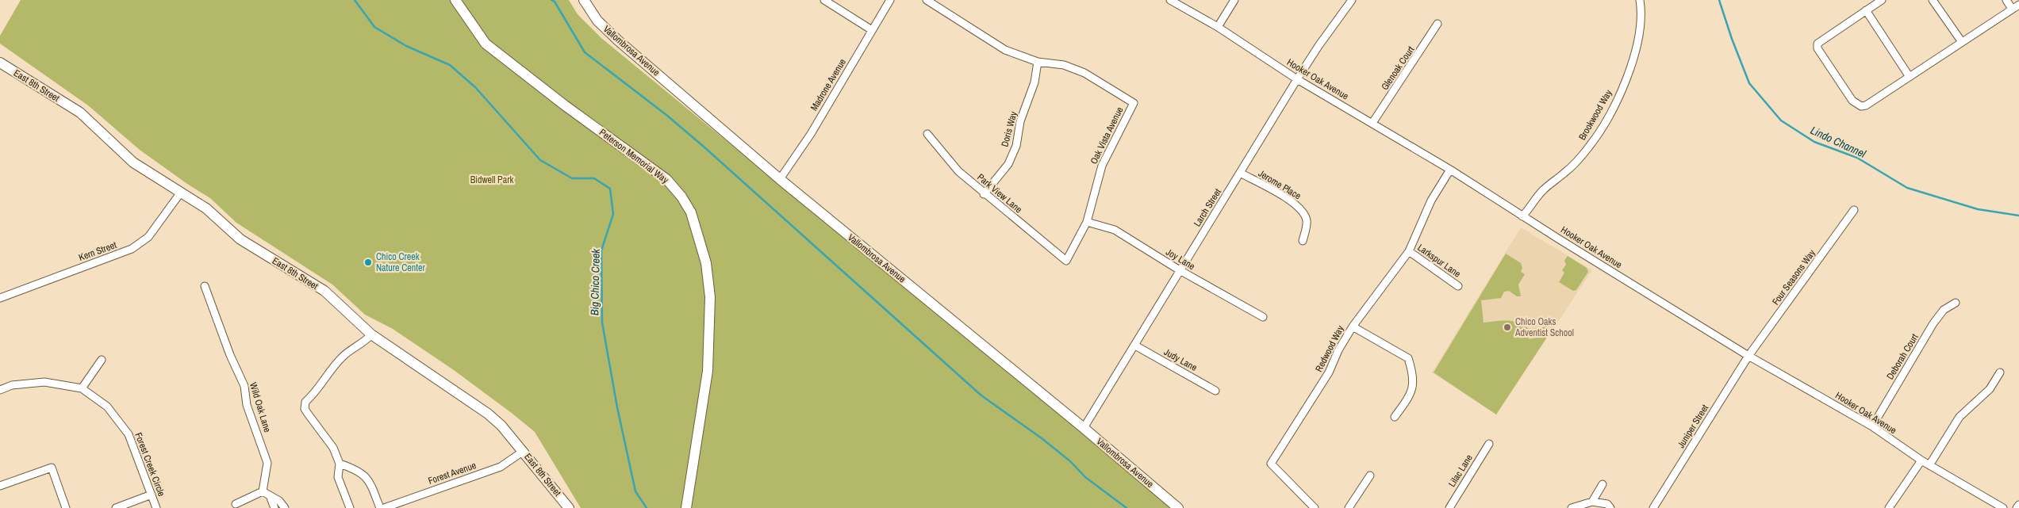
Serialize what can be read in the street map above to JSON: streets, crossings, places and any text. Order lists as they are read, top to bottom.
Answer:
{
  "streets": {
    "street": [
      "Vallombrosa Avenue",
      "Glenoak Court",
      "Hooker Oak Avenue",
      "Madrone Avenue",
      "East 8th Street",
      "Brookwood Way",
      "Doris Way",
      "Oak Vista Avenue",
      "Peterson Memorial Way",
      "Jerome Place",
      "Park View Lane",
      "Larch Street",
      "Kern Street",
      "Joy Lane",
      "Larkspur Lane",
      "Four Seasons Way",
      "Redwood Way",
      "Deborah Court",
      "Judy Lane",
      "Wild Oak Lane",
      "Juniper Street",
      "Forest Creek Circle",
      "Lilac Lane",
      "Forest Avenue"
    ]
  },
  "crossings": [
    ["Vallombrosa Avenue", "Madrone Avenue"],
    ["Vallombrosa Avenue", "Larch Street"],
    ["Glenoak Court", "Hooker Oak Avenue"],
    ["Hooker Oak Avenue", "Brookwood Way"],
    ["Hooker Oak Avenue", "Larch Street"],
    ["Hooker Oak Avenue", "Four Seasons Way"],
    ["Hooker Oak Avenue", "Redwood Way"],
    ["Hooker Oak Avenue", "Deborah Court"],
    ["Hooker Oak Avenue", "Juniper Street"],
    ["East 8th Street", "Kern Street"],
    ["East 8th Street", "Forest Avenue"],
    ["Doris Way", "Oak Vista Avenue"],
    ["Doris Way", "Park View Lane"],
    ["Oak Vista Avenue", "Park View Lane"],
    ["Oak Vista Avenue", "Joy Lane"],
    ["Jerome Place", "Larch Street"],
    ["Larch Street", "Joy Lane"],
    ["Larch Street", "Judy Lane"],
    ["Larkspur Lane", "Redwood Way"],
    ["Four Seasons Way", "Juniper Street"]
  ],
  "water": ["Lindo Channel", "Big Chico Creek"],
  "parks": ["Bidwell Park"],
  "places": ["Chico Creek Nature Center", "Chico Oaks Adventist School"]
}
